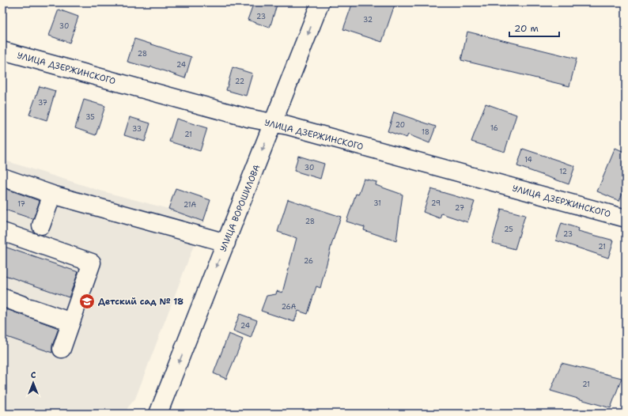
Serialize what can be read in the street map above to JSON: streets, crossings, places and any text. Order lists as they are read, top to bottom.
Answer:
{
  "streets": {
    "street": ["УЛИЦА ДЗЕРЖИНСКОГО", "УЛИЦА ВОРОШИЛОВА"]
  },
  "crossings": [
    ["УЛИЦА ДЗЕРЖИНСКОГО", "УЛИЦА ВОРОШИЛОВА"]
  ],
  "one_way": ["УЛИЦА ВОРОШИЛОВА"],
  "places": {
    "school or university": ["Детский сад № 18"]
  },
  "house_numbers": [
    "23",
    "32",
    "30",
    "28",
    "24",
    "22",
    "37",
    "35",
    "20",
    "16",
    "33",
    "18",
    "21",
    "14",
    "30",
    "12",
    "31",
    "29",
    "17",
    "21А",
    "27",
    "28",
    "25",
    "23",
    "21",
    "26",
    "26А",
    "24",
    "21"
  ],
  "scale_bar": "20 m",
  "north": "top"
}
